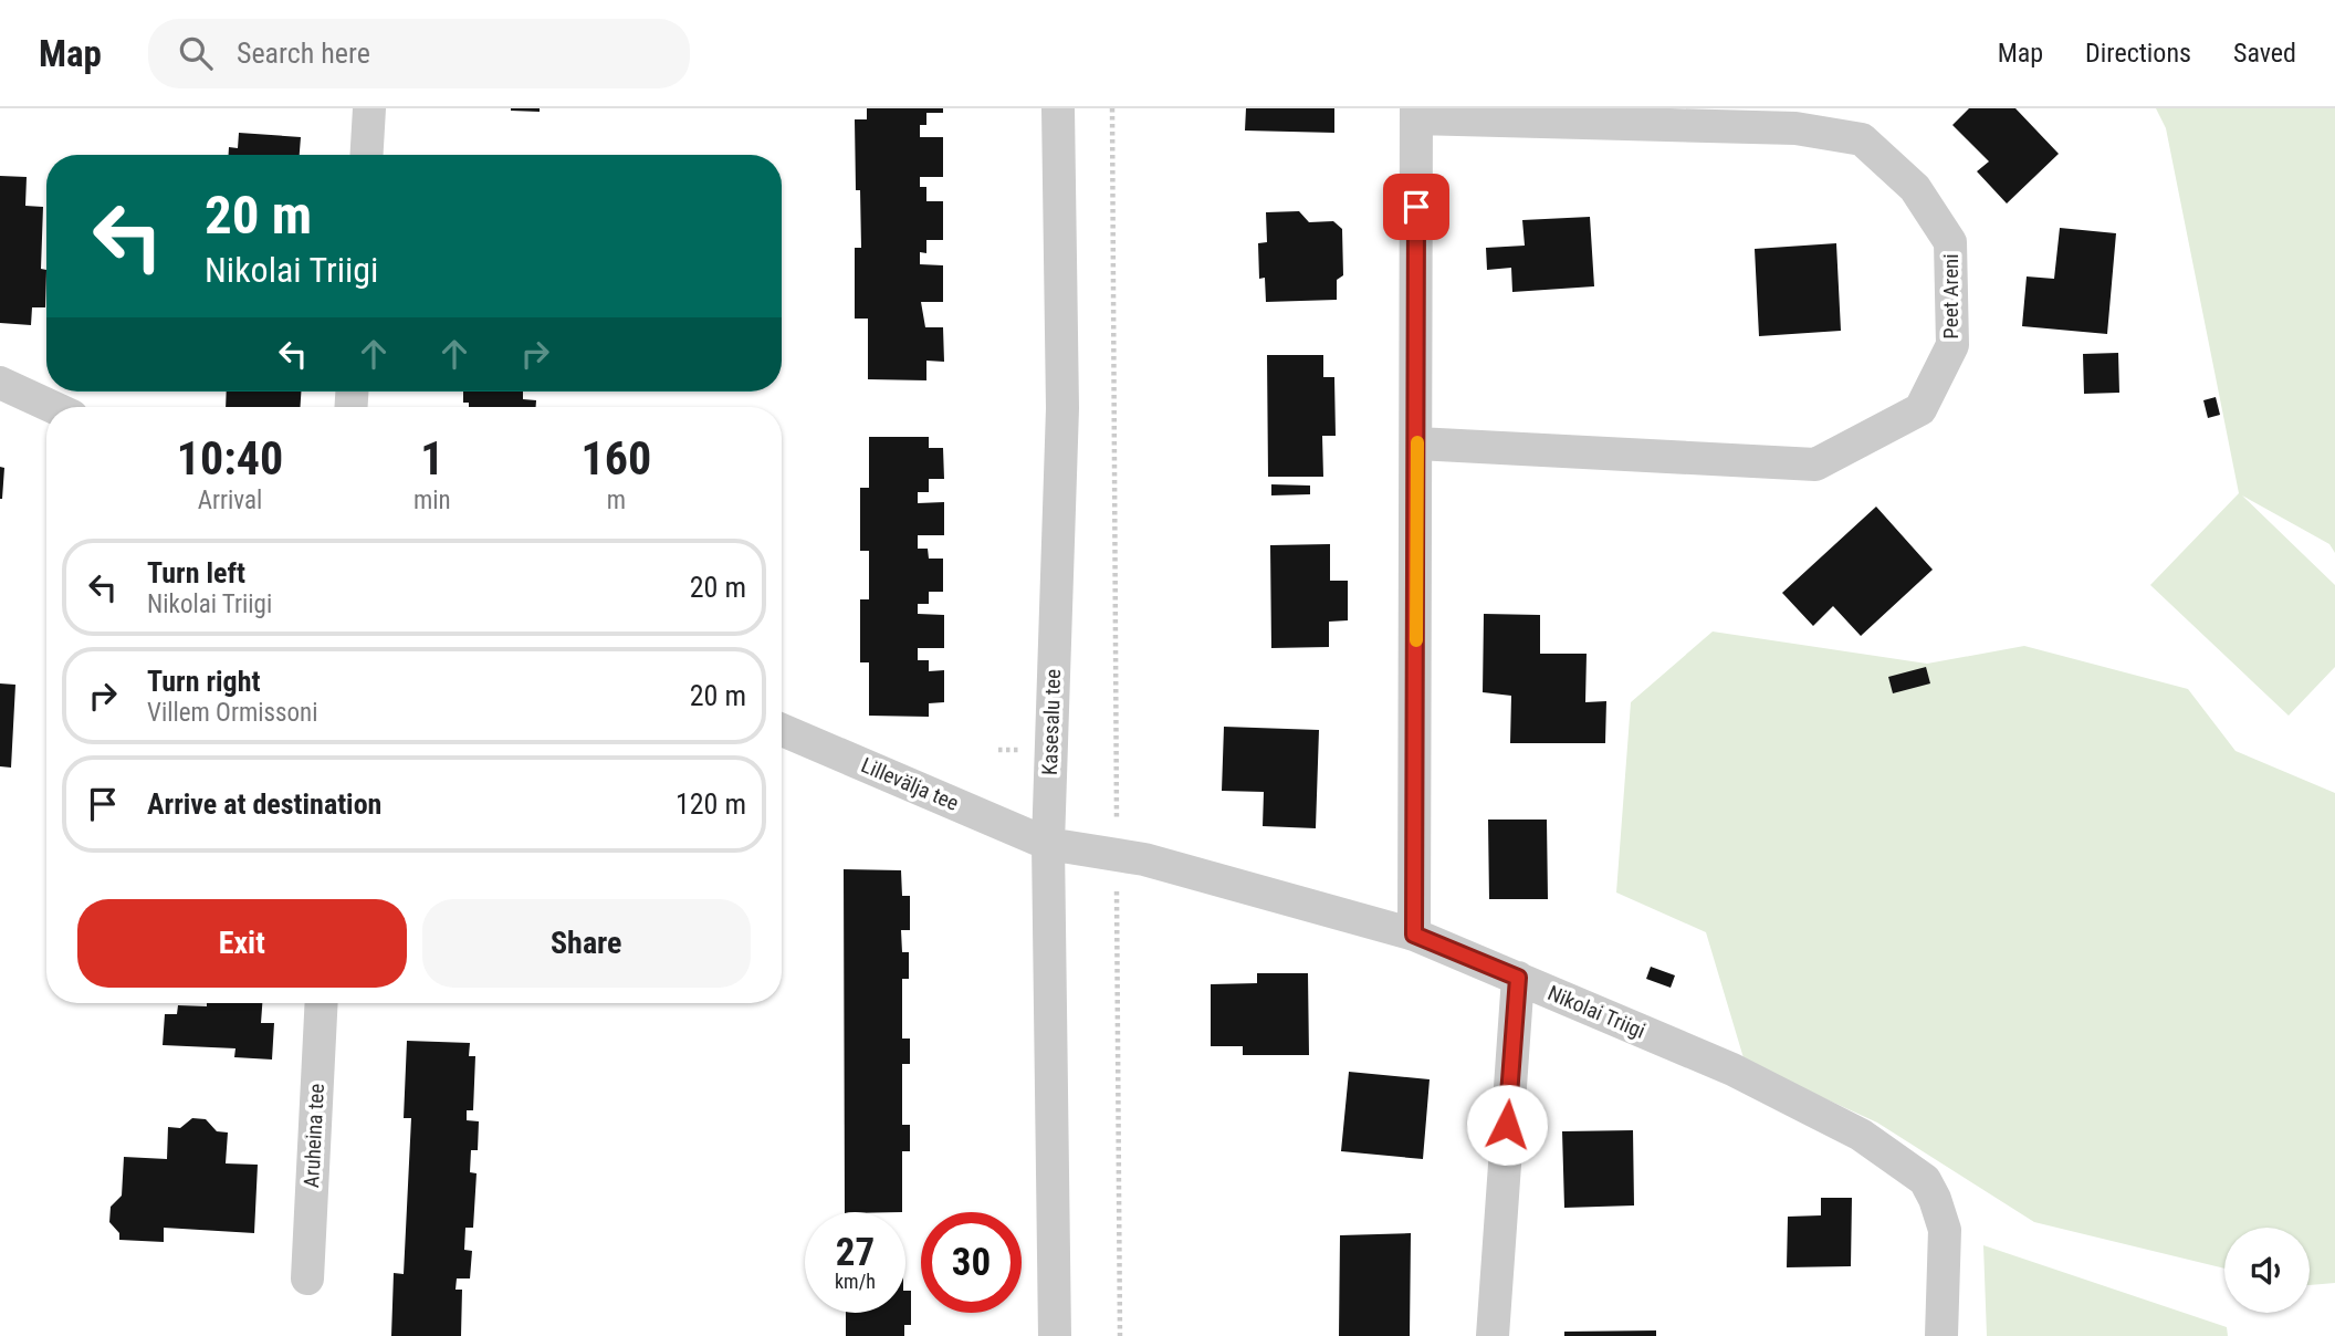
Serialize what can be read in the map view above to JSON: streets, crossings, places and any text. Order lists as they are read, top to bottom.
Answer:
{
  "streets": {
    "street": [
      "Peet Areni",
      "Kasesalu tee",
      "Lillevälja tee",
      "Nikolai Triigi",
      "Aruheina tee"
    ]
  },
  "crossings": [
    ["Kasesalu tee", "Lillevälja tee"],
    ["Kasesalu tee", "Nikolai Triigi"],
    ["Lillevälja tee", "Nikolai Triigi"]
  ],
  "page": {
    "header": "Map",
    "search": "Search here",
    "nav": ["Map", "Directions", "Saved"],
    "turn": ["20 m", "Nikolai Triigi"],
    "eta": [
      "10:40",
      "Arrival",
      "1",
      "min",
      "160",
      "m"
    ],
    "list": [
      {
        "name": "Turn left",
        "note": "Nikolai Triigi",
        "value": "20 m"
      },
      {
        "name": "Turn right",
        "note": "Villem Ormissoni",
        "value": "20 m"
      },
      {
        "name": "Arrive at destination",
        "value": "120 m"
      }
    ],
    "buttons": ["Exit", "Share"],
    "speed": "27 km/h",
    "limit": "30"
  }
}
